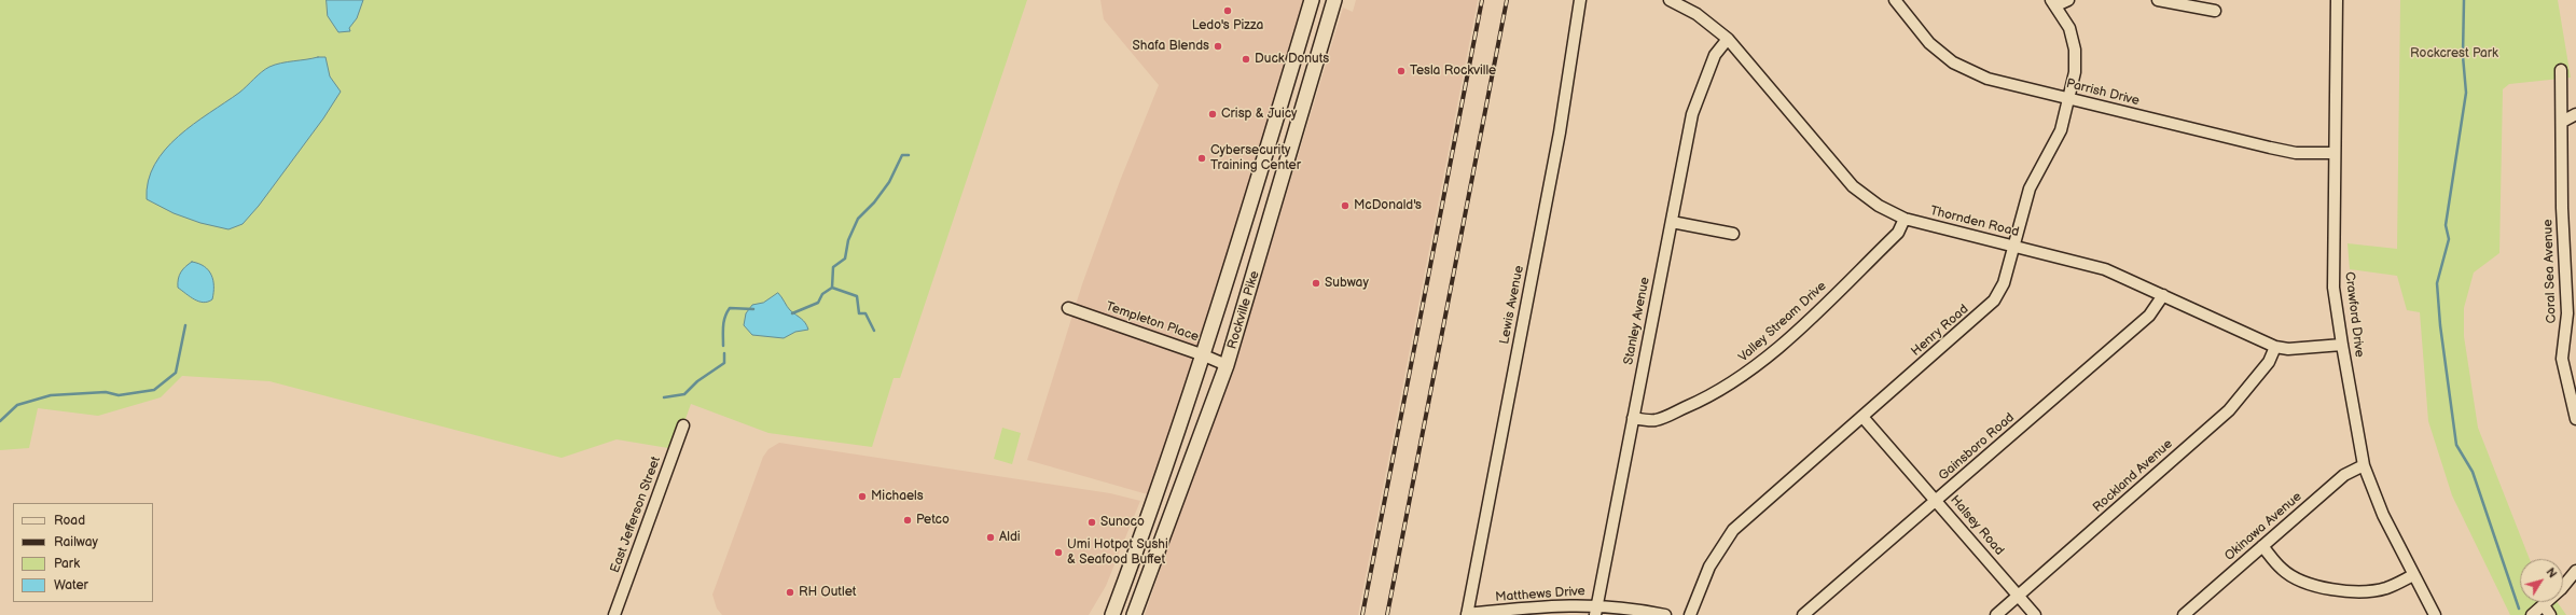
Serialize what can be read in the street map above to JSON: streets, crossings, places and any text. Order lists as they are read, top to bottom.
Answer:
{
  "streets": {
    "main road": ["Rockville Pike"],
    "street": [
      "Parrish Drive",
      "Thornden Road",
      "Coral Sea Avenue",
      "Lewis Avenue",
      "Crawford Drive",
      "Stanley Avenue",
      "Templeton Place",
      "Valley Stream Drive",
      "Henry Road",
      "Gainsboro Road",
      "Rockland Avenue",
      "East Jefferson Street",
      "Halsey Road",
      "Okinawa Avenue",
      "Matthews Drive"
    ]
  },
  "crossings": [
    ["Parrish Drive", "Crawford Drive"],
    ["Parrish Drive", "Henry Road"],
    ["Thornden Road", "Crawford Drive"],
    ["Thornden Road", "Stanley Avenue"],
    ["Thornden Road", "Valley Stream Drive"],
    ["Thornden Road", "Henry Road"],
    ["Thornden Road", "Gainsboro Road"],
    ["Thornden Road", "Rockland Avenue"],
    ["Lewis Avenue", "Matthews Drive"],
    ["Rockville Pike", "Templeton Place"],
    ["Crawford Drive", "Okinawa Avenue"],
    ["Stanley Avenue", "Valley Stream Drive"],
    ["Stanley Avenue", "Matthews Drive"],
    ["Henry Road", "Halsey Road"],
    ["Gainsboro Road", "Halsey Road"],
    ["Rockland Avenue", "Halsey Road"]
  ],
  "parks": ["Rockcrest Park"],
  "places": [
    "Ledo's Pizza",
    "Shafa Blends",
    "Duck Donuts",
    "Tesla Rockville",
    "Crisp & Juicy",
    "Cybersecurity Training Center",
    "McDonald's",
    "Subway",
    "Michaels",
    "Petco",
    "Sunoco",
    "Aldi",
    "Umi Hotpot Sushi & Seafood Buffet",
    "RH Outlet"
  ],
  "legend": [
    "Road",
    "Railway",
    "Park",
    "Water"
  ],
  "north": "top right"
}
